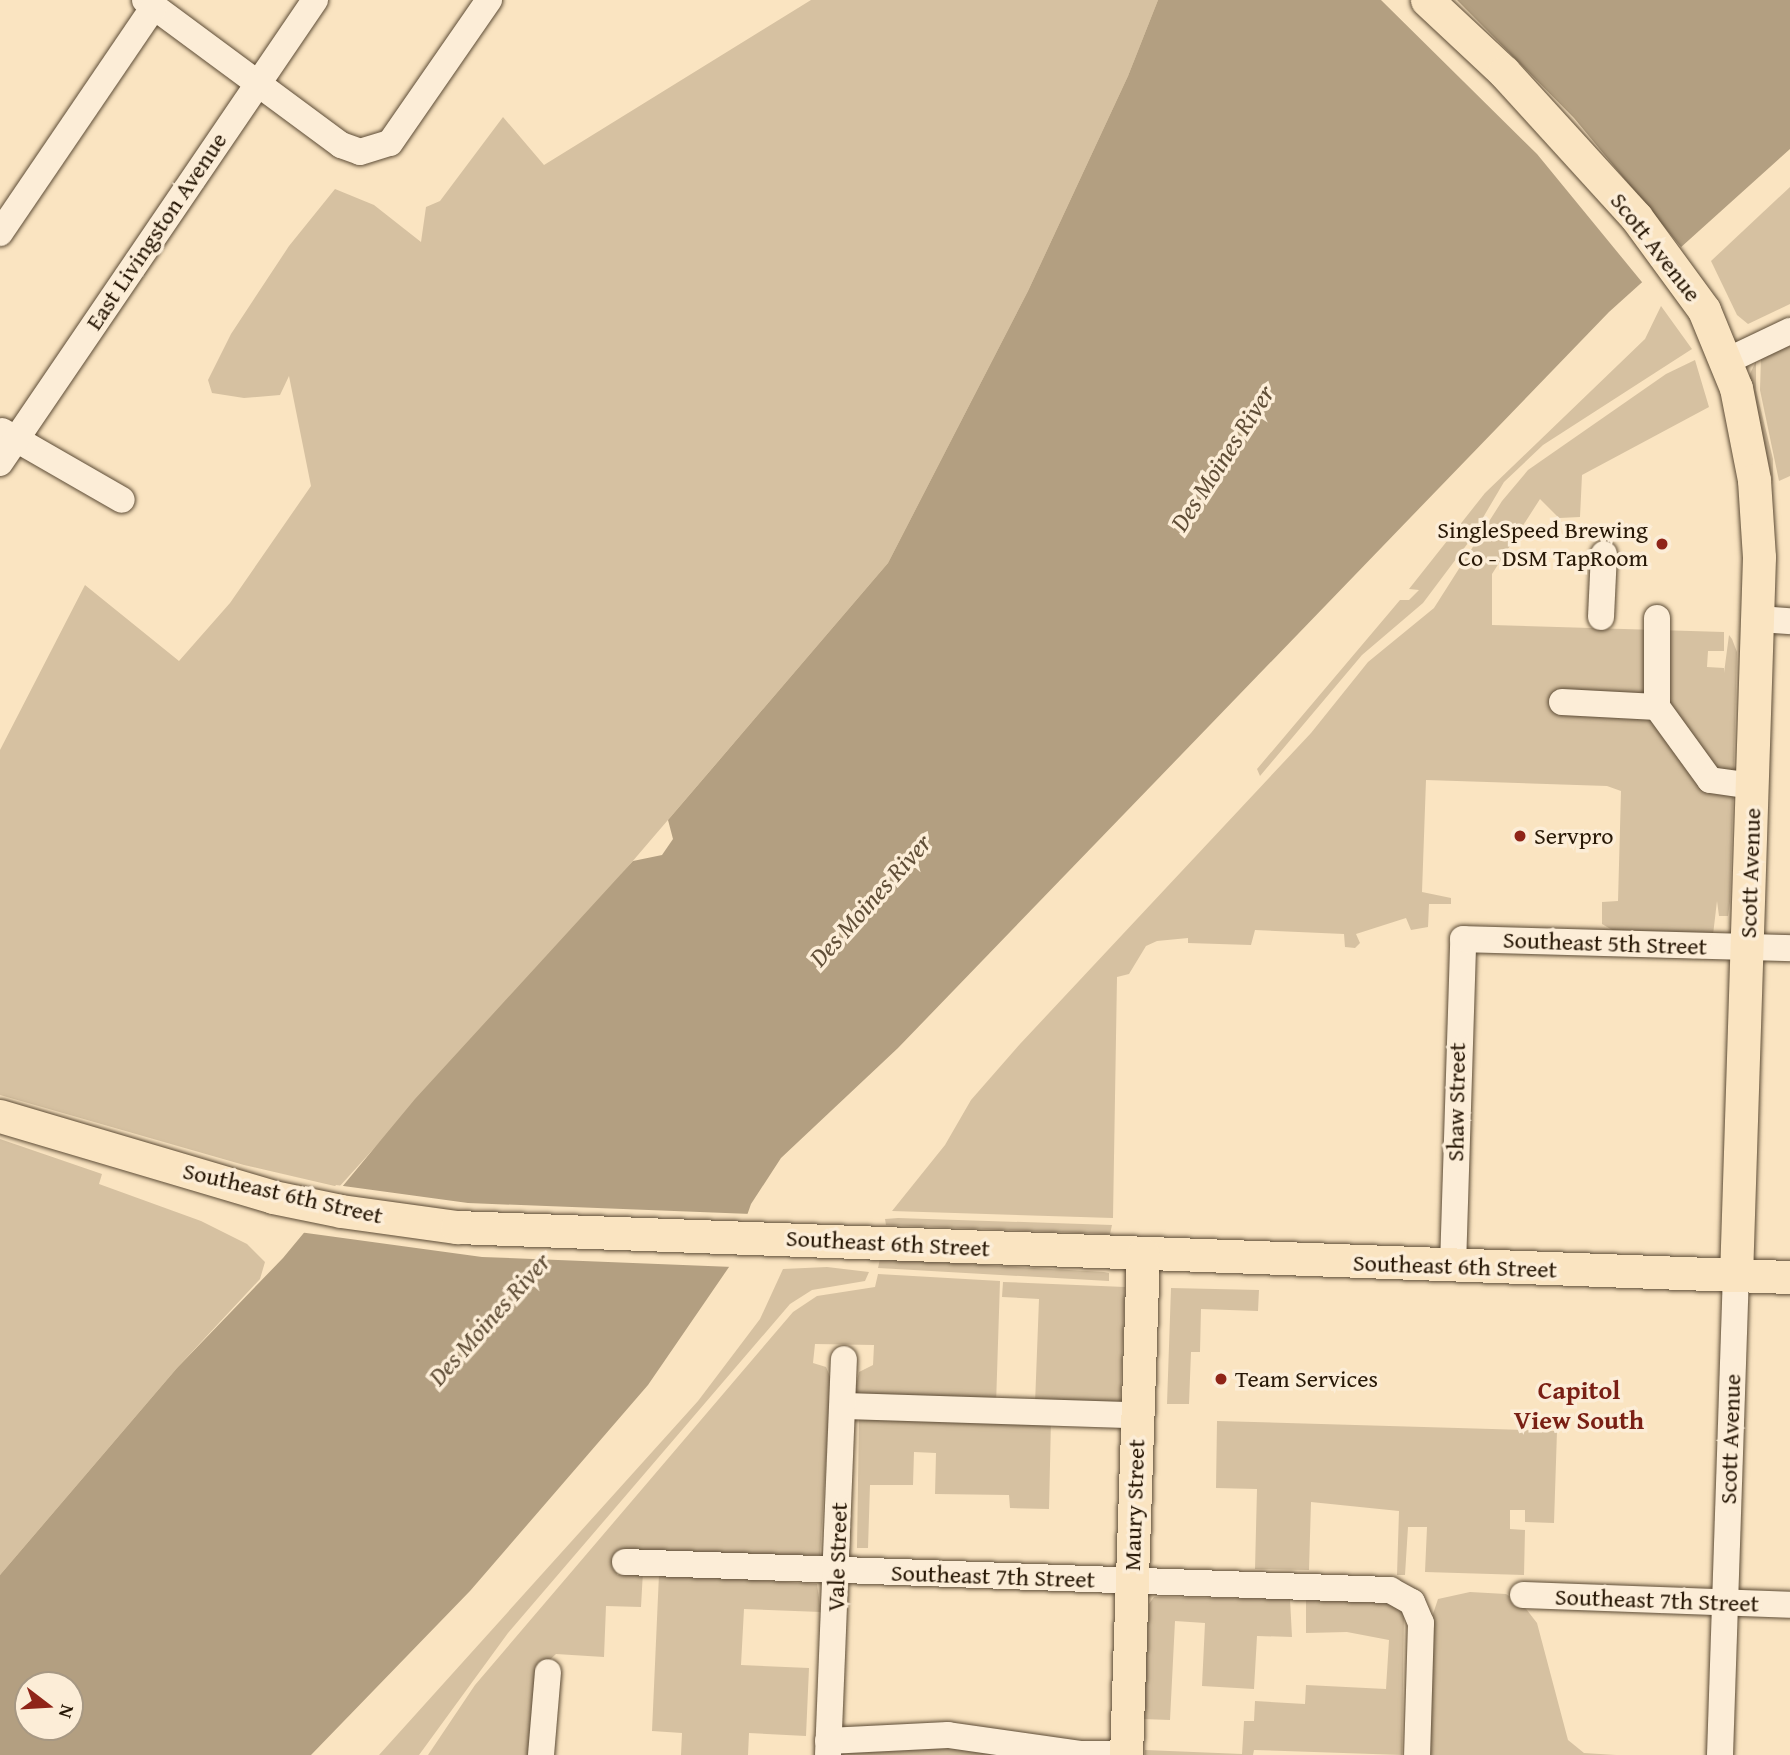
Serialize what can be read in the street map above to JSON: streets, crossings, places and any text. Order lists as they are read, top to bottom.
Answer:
{
  "streets": {
    "main road": ["Scott Avenue", "Southeast 6th Street", "Maury Street"],
    "street": [
      "East Livingston Avenue",
      "Southeast 5th Street",
      "Shaw Street",
      "Vale Street",
      "Southeast 7th Street"
    ]
  },
  "crossings": [
    ["Scott Avenue", "Southeast 5th Street"],
    ["Scott Avenue", "Southeast 6th Street"],
    ["Scott Avenue", "Southeast 7th Street"],
    ["Southeast 5th Street", "Shaw Street"],
    ["Shaw Street", "Southeast 6th Street"],
    ["Southeast 6th Street", "Maury Street"],
    ["Maury Street", "Southeast 7th Street"],
    ["Vale Street", "Southeast 7th Street"]
  ],
  "districts": ["Capitol View South"],
  "water": ["Des Moines River"],
  "places": ["SingleSpeed Brewing Co - DSM TapRoom", "Servpro", "Team Services"],
  "north": "right"
}
